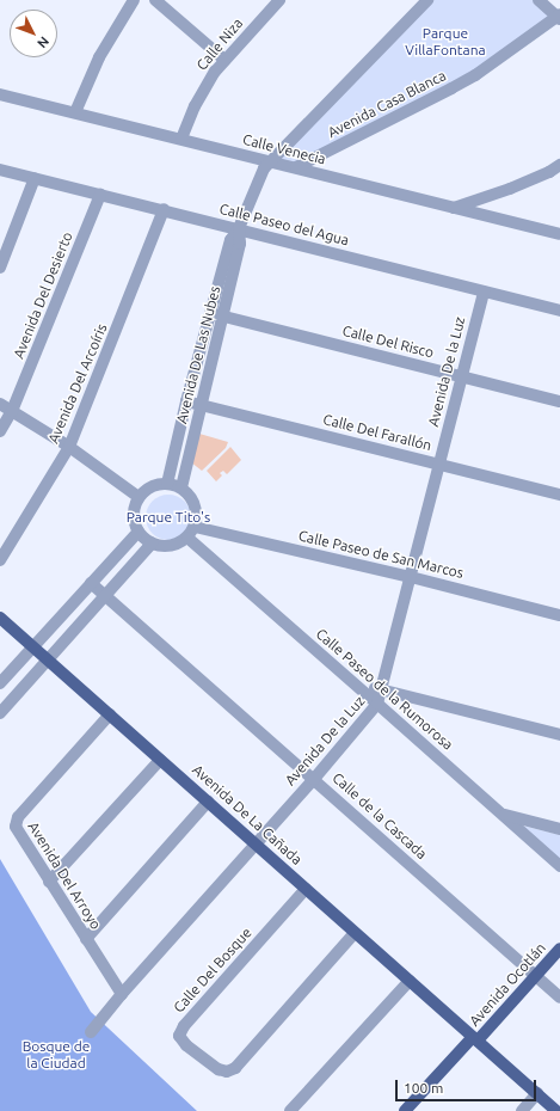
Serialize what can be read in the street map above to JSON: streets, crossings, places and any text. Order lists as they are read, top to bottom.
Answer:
{
  "streets": {
    "main road": ["Avenida De La Cañada", "Avenida Ocotlán"],
    "street": [
      "Calle Niza",
      "Avenida Casa Blanca",
      "Calle Venecia",
      "Calle Paseo del Agua",
      "Avenida Del Desierto",
      "Calle Del Risco",
      "Avenida De Las Nubes",
      "Avenida De la Luz",
      "Avenida Del Arcoíris",
      "Calle Del Farallón",
      "Calle Paseo de San Marcos",
      "Calle Paseo de la Rumorosa",
      "Calle de la Cascada",
      "Avenida Del Arroyo",
      "Calle Del Bosque"
    ]
  },
  "crossings": [
    ["Calle Niza", "Calle Venecia"],
    ["Avenida Casa Blanca", "Calle Venecia"],
    ["Calle Venecia", "Avenida De Las Nubes"],
    ["Calle Paseo del Agua", "Avenida Del Desierto"],
    ["Calle Paseo del Agua", "Avenida De Las Nubes"],
    ["Calle Paseo del Agua", "Avenida De la Luz"],
    ["Calle Paseo del Agua", "Avenida Del Arcoíris"],
    ["Calle Del Risco", "Avenida De Las Nubes"],
    ["Calle Del Risco", "Avenida De la Luz"],
    ["Avenida De Las Nubes", "Calle Del Farallón"],
    ["Avenida De Las Nubes", "Calle Paseo de San Marcos"],
    ["Avenida De Las Nubes", "Calle Paseo de la Rumorosa"],
    ["Avenida De la Luz", "Calle Del Farallón"],
    ["Avenida De la Luz", "Calle Paseo de San Marcos"],
    ["Avenida De la Luz", "Calle Paseo de la Rumorosa"],
    ["Avenida De la Luz", "Avenida De La Cañada"],
    ["Avenida De la Luz", "Calle de la Cascada"],
    ["Avenida De la Luz", "Avenida Del Arroyo"],
    ["Calle Paseo de San Marcos", "Calle Paseo de la Rumorosa"],
    ["Avenida De La Cañada", "Avenida Del Arroyo"],
    ["Avenida De La Cañada", "Calle Del Bosque"],
    ["Avenida De La Cañada", "Avenida Ocotlán"],
    ["Calle de la Cascada", "Avenida Ocotlán"]
  ],
  "parks": ["Parque VillaFontana", "Parque Tito's", "Bosque de la Ciudad"],
  "scale_bar": "100 m",
  "north": "bottom right"
}
